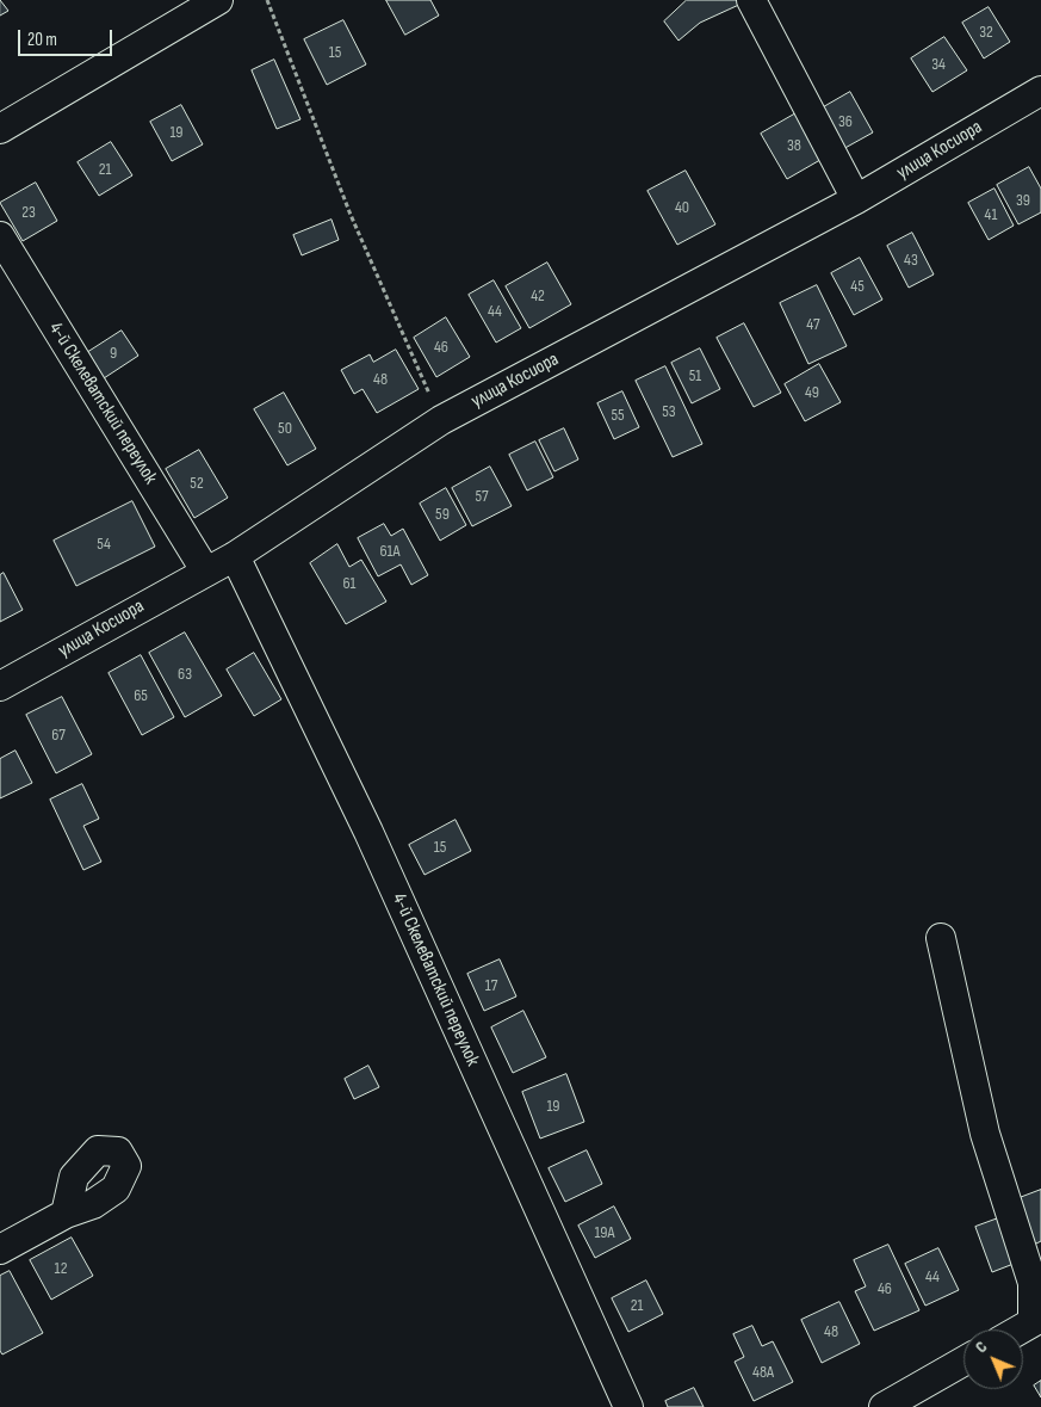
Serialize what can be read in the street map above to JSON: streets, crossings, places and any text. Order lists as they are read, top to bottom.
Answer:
{
  "streets": {
    "street": ["улица Косиора", "4-й Скелеватский переулок"]
  },
  "crossings": [
    ["улица Косиора", "4-й Скелеватский переулок"]
  ],
  "house_numbers": [
    "32",
    "15",
    "34",
    "36",
    "19",
    "38",
    "21",
    "39",
    "40",
    "23",
    "41",
    "43",
    "45",
    "42",
    "44",
    "47",
    "46",
    "9",
    "51",
    "48",
    "49",
    "53",
    "55",
    "50",
    "52",
    "57",
    "59",
    "54",
    "61А",
    "61",
    "63",
    "65",
    "67",
    "15",
    "17",
    "19",
    "19А",
    "12",
    "44",
    "46",
    "21",
    "48",
    "48А"
  ],
  "scale_bar": "20 m",
  "north": "top left"
}
